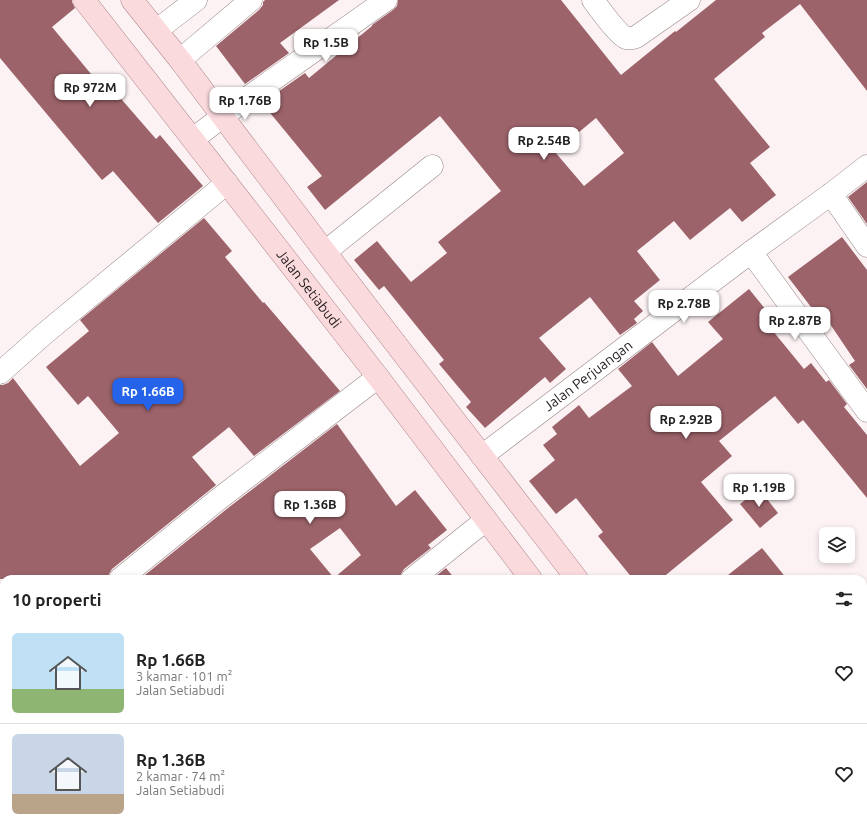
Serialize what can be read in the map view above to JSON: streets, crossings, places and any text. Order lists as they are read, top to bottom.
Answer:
{
  "streets": {
    "main road": ["Jalan Setiabudi"],
    "street": ["Jalan Perjuangan"]
  },
  "page": {
    "price": [
      "Rp 1.5B",
      "Rp 972M",
      "Rp 1.76B",
      "Rp 2.54B",
      "Rp 2.78B",
      "Rp 2.87B",
      "Rp 1.66B",
      "Rp 2.92B",
      "Rp 1.19B",
      "Rp 1.36B"
    ],
    "heading": "10 properti",
    "list": [
      {
        "name": "Rp 1.66B",
        "note": "3 kamar · 101 m² · Jalan Setiabudi"
      },
      {
        "name": "Rp 1.36B",
        "note": "2 kamar · 74 m² · Jalan Setiabudi"
      }
    ]
  }
}
